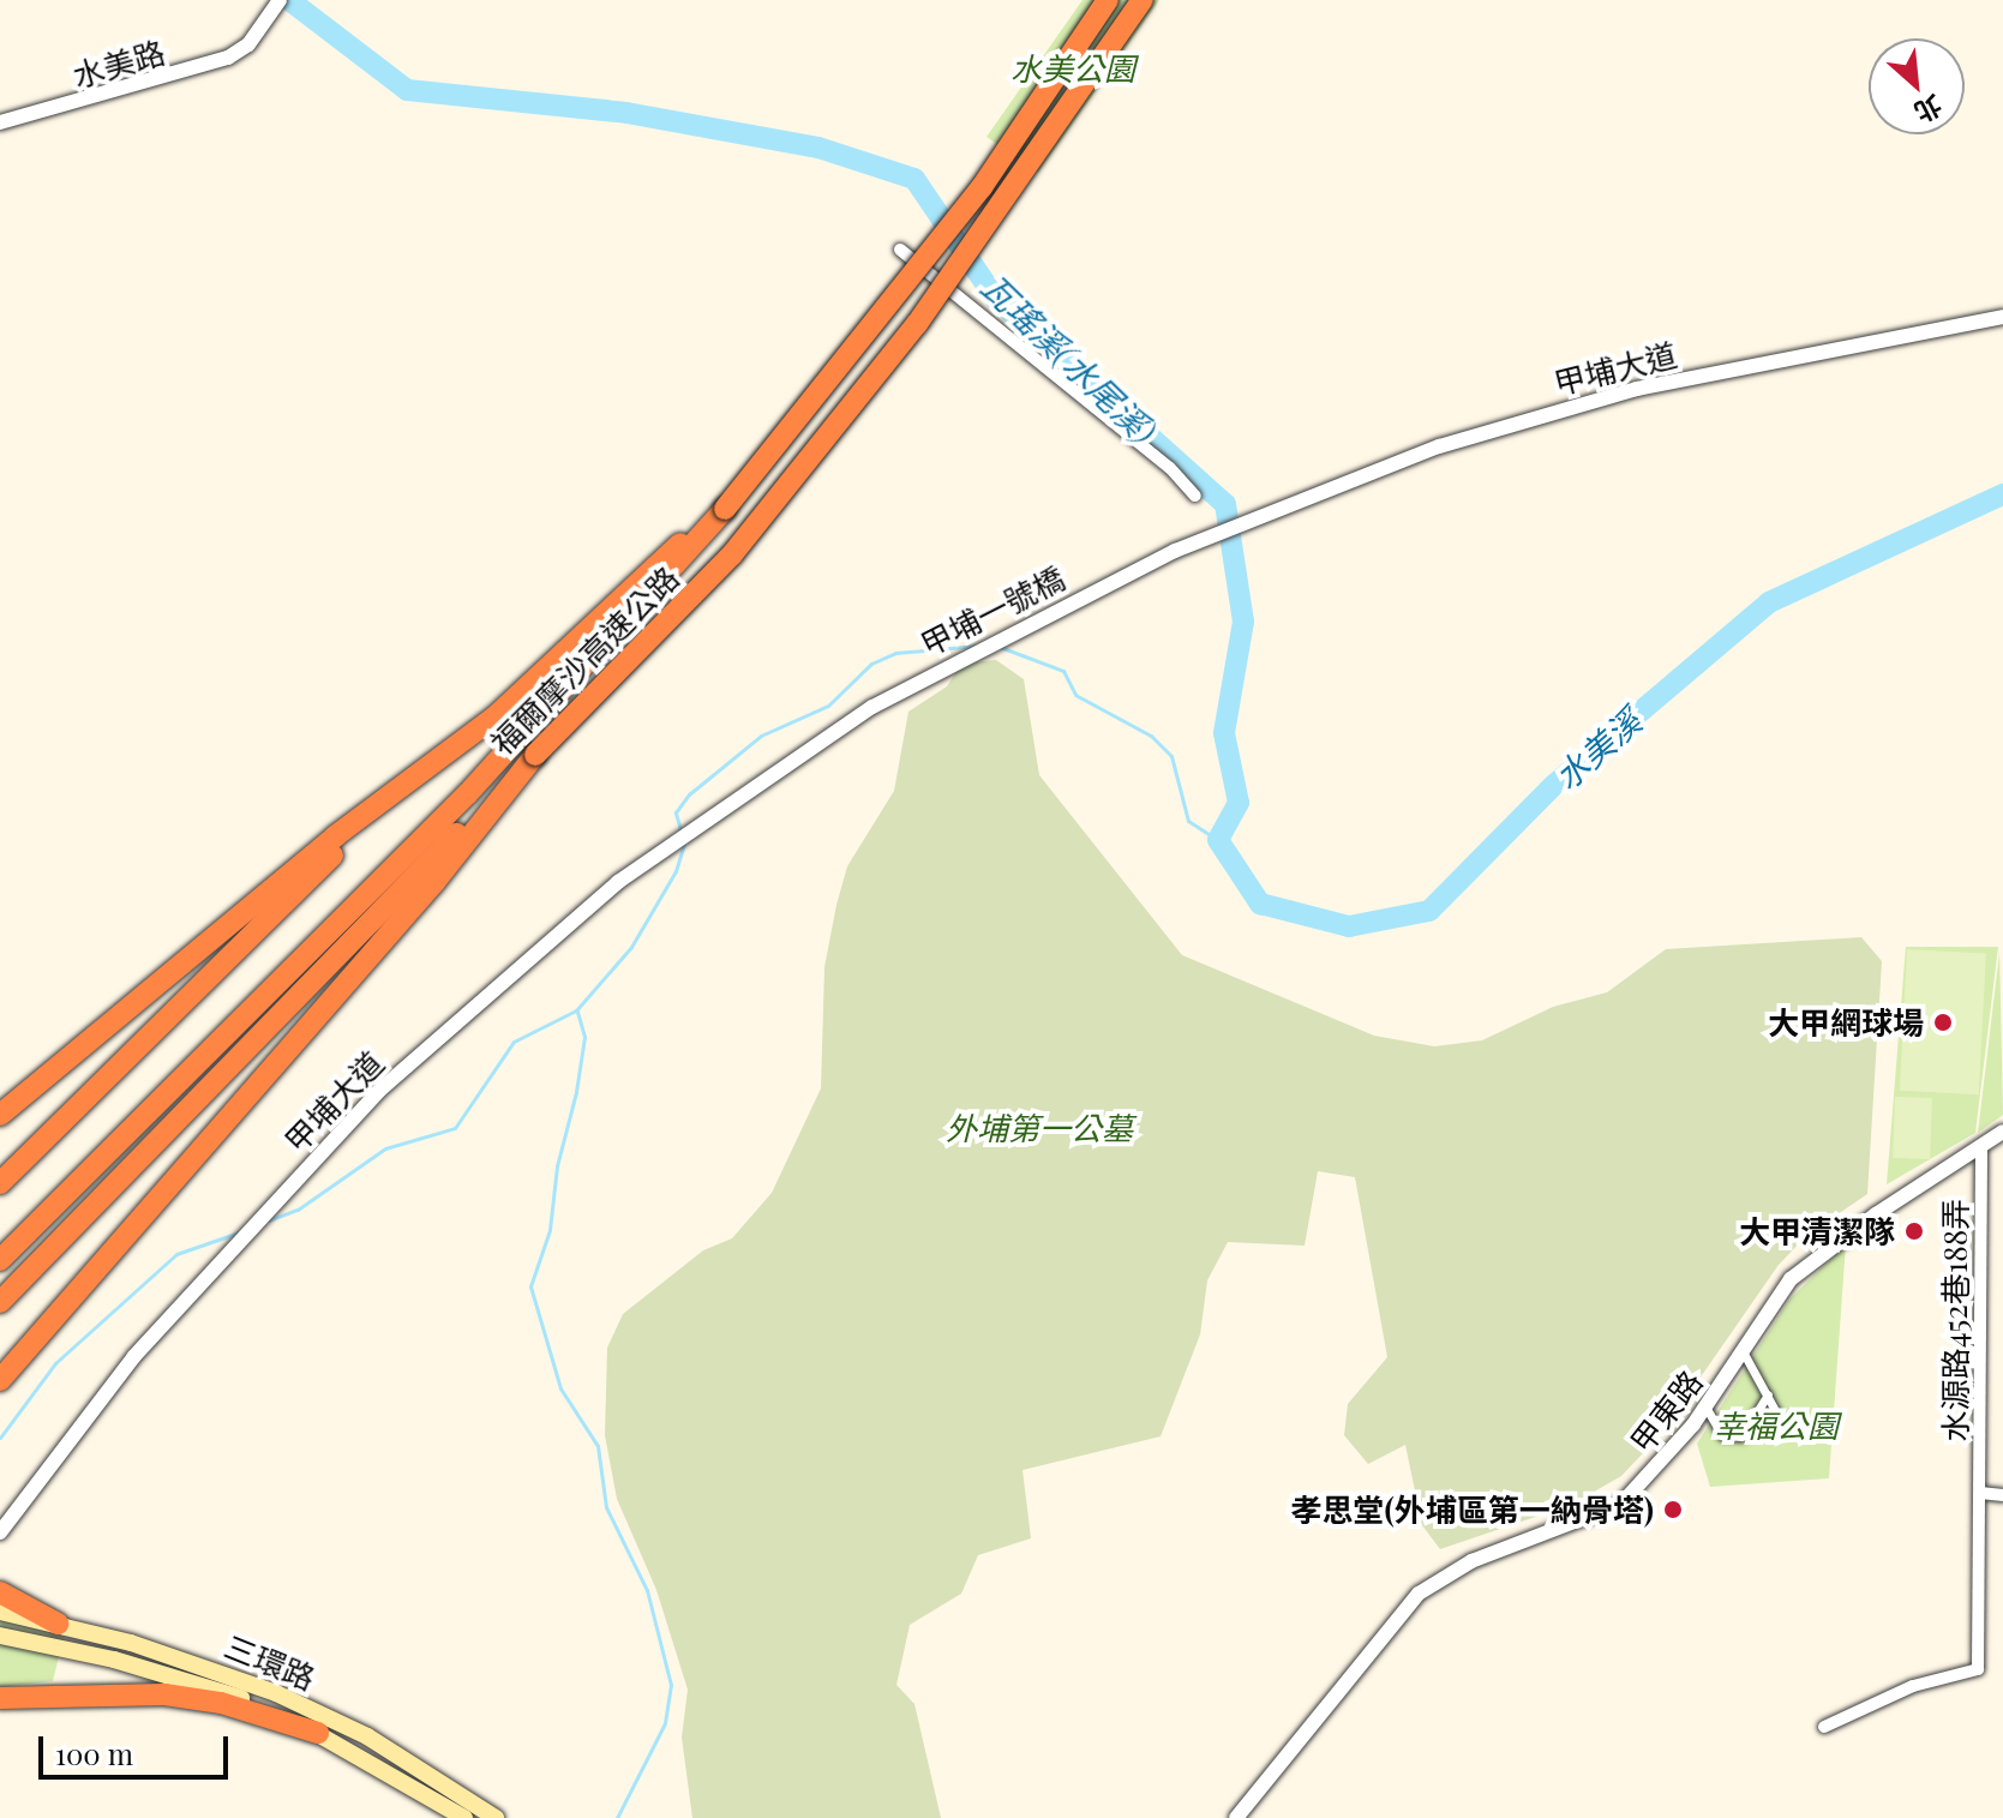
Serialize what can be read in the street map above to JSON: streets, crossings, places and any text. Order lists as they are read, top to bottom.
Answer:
{
  "streets": {
    "highway": ["福爾摩沙高速公路"],
    "main road": ["三環路"],
    "street": [
      "水美路",
      "甲埔大道",
      "甲埔一號橋",
      "水源路452巷188弄",
      "甲東路"
    ]
  },
  "crossings": [
    ["甲埔大道", "甲埔一號橋"],
    ["水源路452巷188弄", "甲東路"]
  ],
  "water": ["瓦瑤溪(水尾溪)", "水美溪"],
  "parks": ["水美公園", "外埔第一公墓", "幸福公園"],
  "places": ["大甲網球場", "大甲清潔隊", "孝思堂(外埔區第一納骨塔)"],
  "scale_bar": "100 m",
  "north": "bottom right"
}
